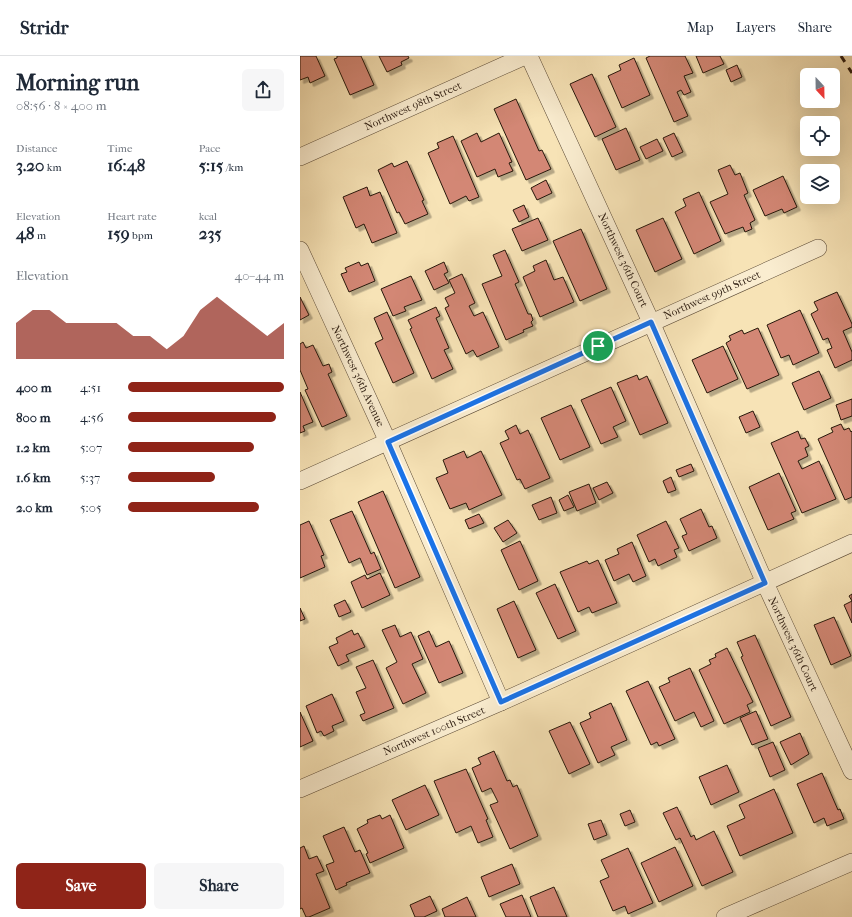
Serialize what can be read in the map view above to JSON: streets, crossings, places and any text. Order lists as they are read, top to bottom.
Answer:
{
  "streets": {
    "street": [
      "Northwest 98th Street",
      "Northwest 36th Court",
      "Northwest 99th Street",
      "Northwest 36th Avenue",
      "Northwest 100th Street"
    ]
  },
  "crossings": [
    ["Northwest 36th Court", "Northwest 99th Street"],
    ["Northwest 36th Court", "Northwest 100th Street"],
    ["Northwest 99th Street", "Northwest 36th Avenue"],
    ["Northwest 36th Avenue", "Northwest 100th Street"]
  ],
  "north": "bottom",
  "page": {
    "header": "Stridr",
    "nav": ["Map", "Layers", "Share"],
    "heading": ["Morning run", "08:56 · 8 × 400 m"],
    "stats": [
      ["Distance", "3.20 km"],
      ["Time", "16:48"],
      ["Pace", "5:15 /km"],
      ["Elevation", "48 m"],
      ["Heart rate", "159 bpm"],
      ["kcal", "235"]
    ],
    "chart": ["Elevation", "40–44 m"],
    "list": [
      {
        "name": "400 m",
        "note": "4:51"
      },
      {
        "name": "800 m",
        "note": "4:56"
      },
      {
        "name": "1.2 km",
        "note": "5:07"
      },
      {
        "name": "1.6 km",
        "note": "5:37"
      },
      {
        "name": "2.0 km",
        "note": "5:05"
      }
    ],
    "buttons": ["Save", "Share"]
  }
}
